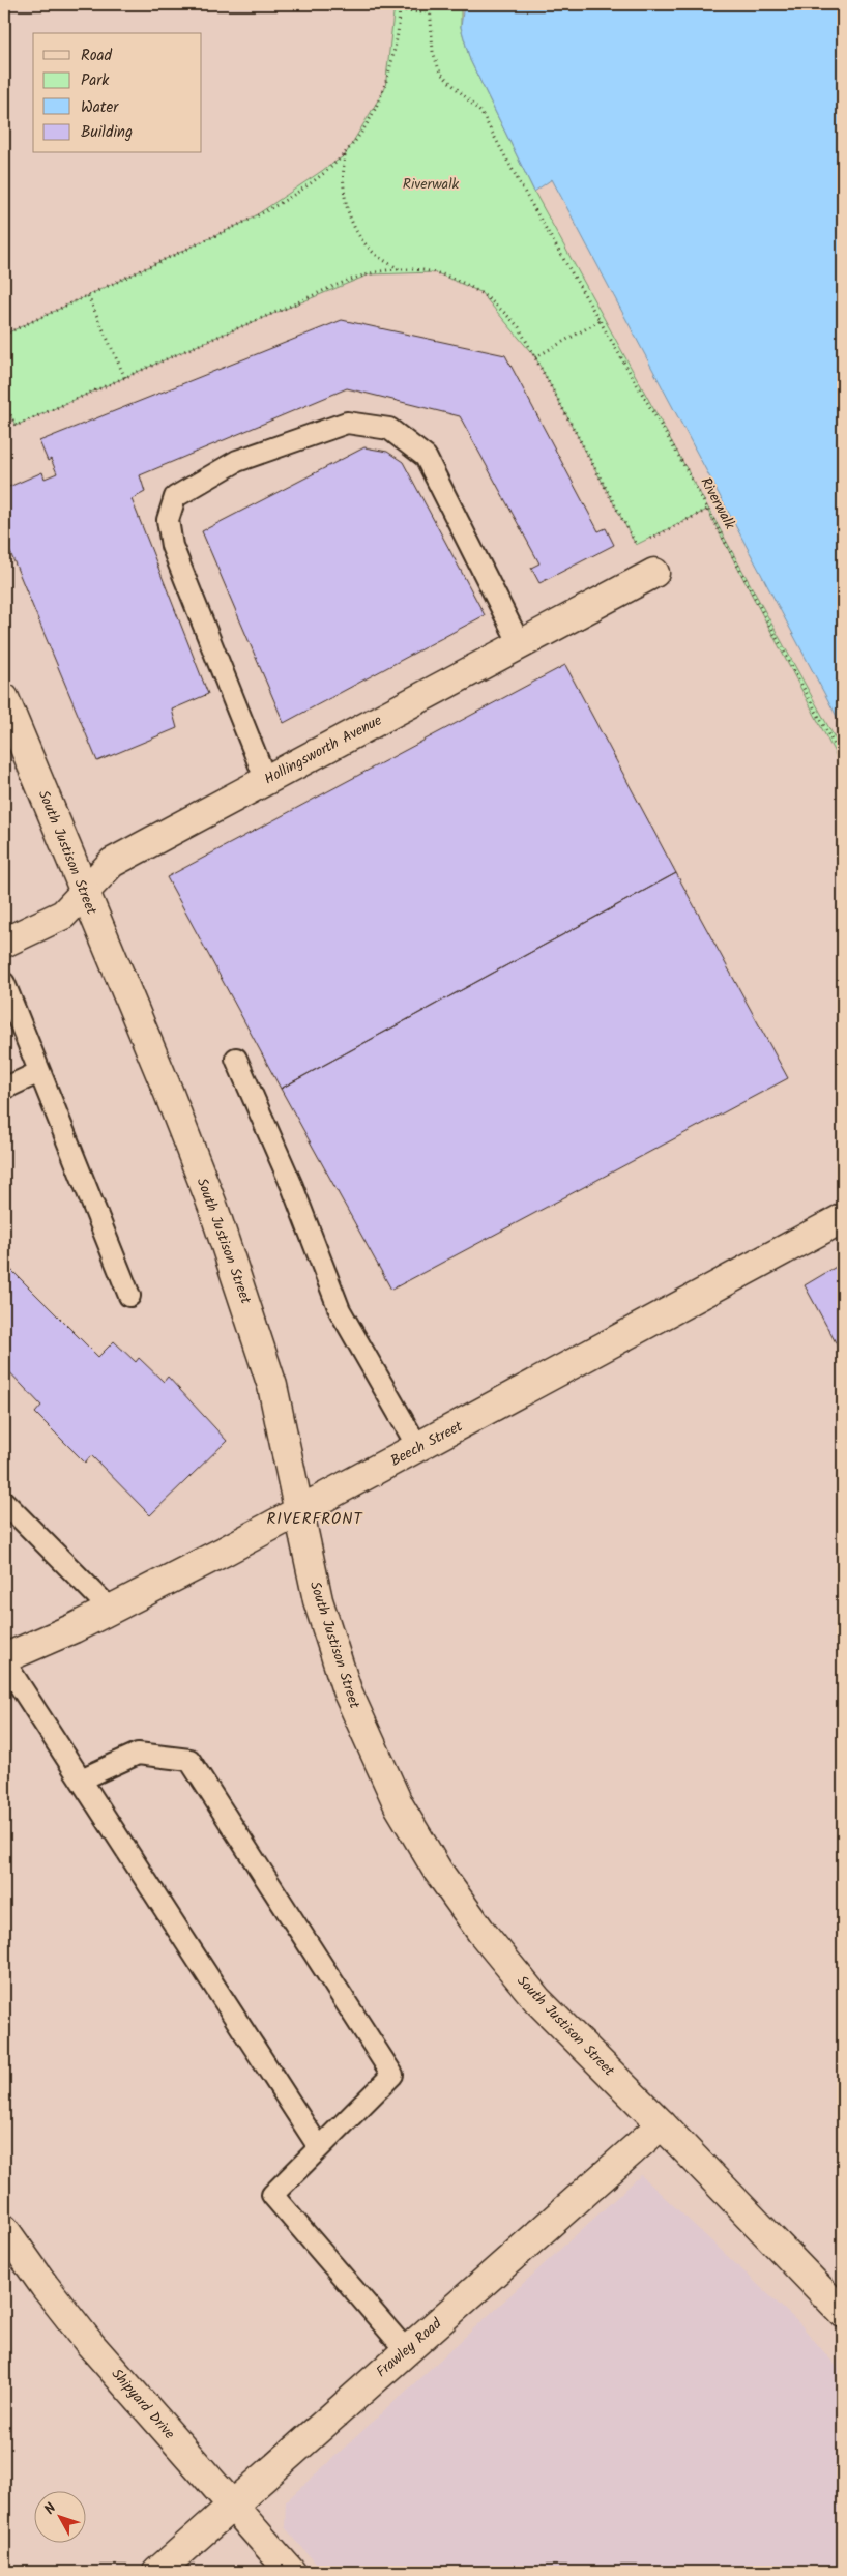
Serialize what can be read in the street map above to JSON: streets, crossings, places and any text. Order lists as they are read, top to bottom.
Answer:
{
  "streets": {
    "street": [
      "Hollingsworth Avenue",
      "South Justison Street",
      "Beech Street",
      "Frawley Road",
      "Shipyard Drive"
    ],
    "path": ["Riverwalk"]
  },
  "crossings": [
    ["Hollingsworth Avenue", "South Justison Street"],
    ["South Justison Street", "Beech Street"],
    ["South Justison Street", "Frawley Road"],
    ["Frawley Road", "Shipyard Drive"]
  ],
  "districts": ["RIVERFRONT"],
  "parks": ["Riverwalk"],
  "legend": [
    "Road",
    "Park",
    "Water",
    "Building"
  ],
  "north": "top left"
}
